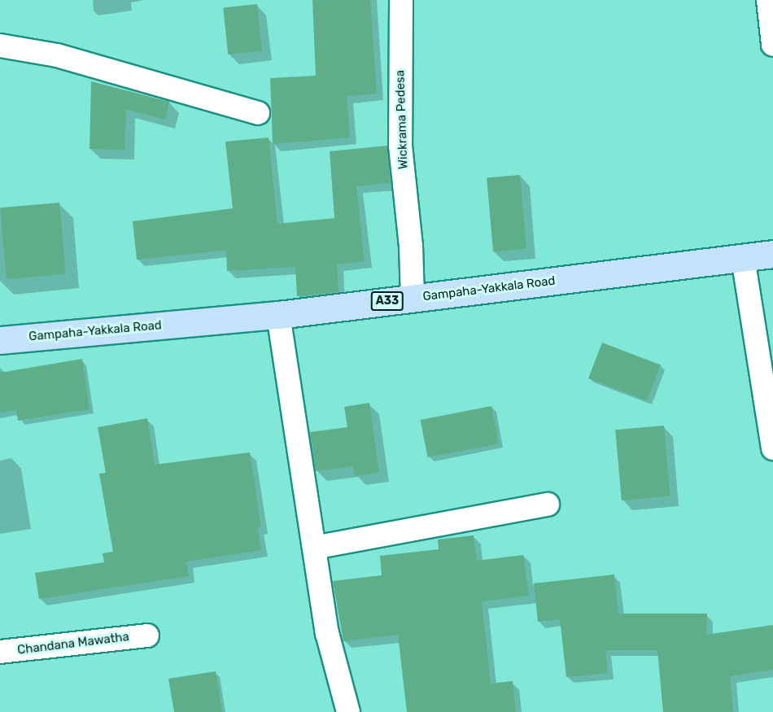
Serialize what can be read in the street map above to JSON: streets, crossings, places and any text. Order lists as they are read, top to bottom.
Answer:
{
  "streets": {
    "highway": ["Gampaha-Yakkala Road", "A33"],
    "street": ["Wickrama Pedesa", "Chandana Mawatha"]
  },
  "crossings": [
    ["Wickrama Pedesa", "Gampaha-Yakkala Road"]
  ]
}
